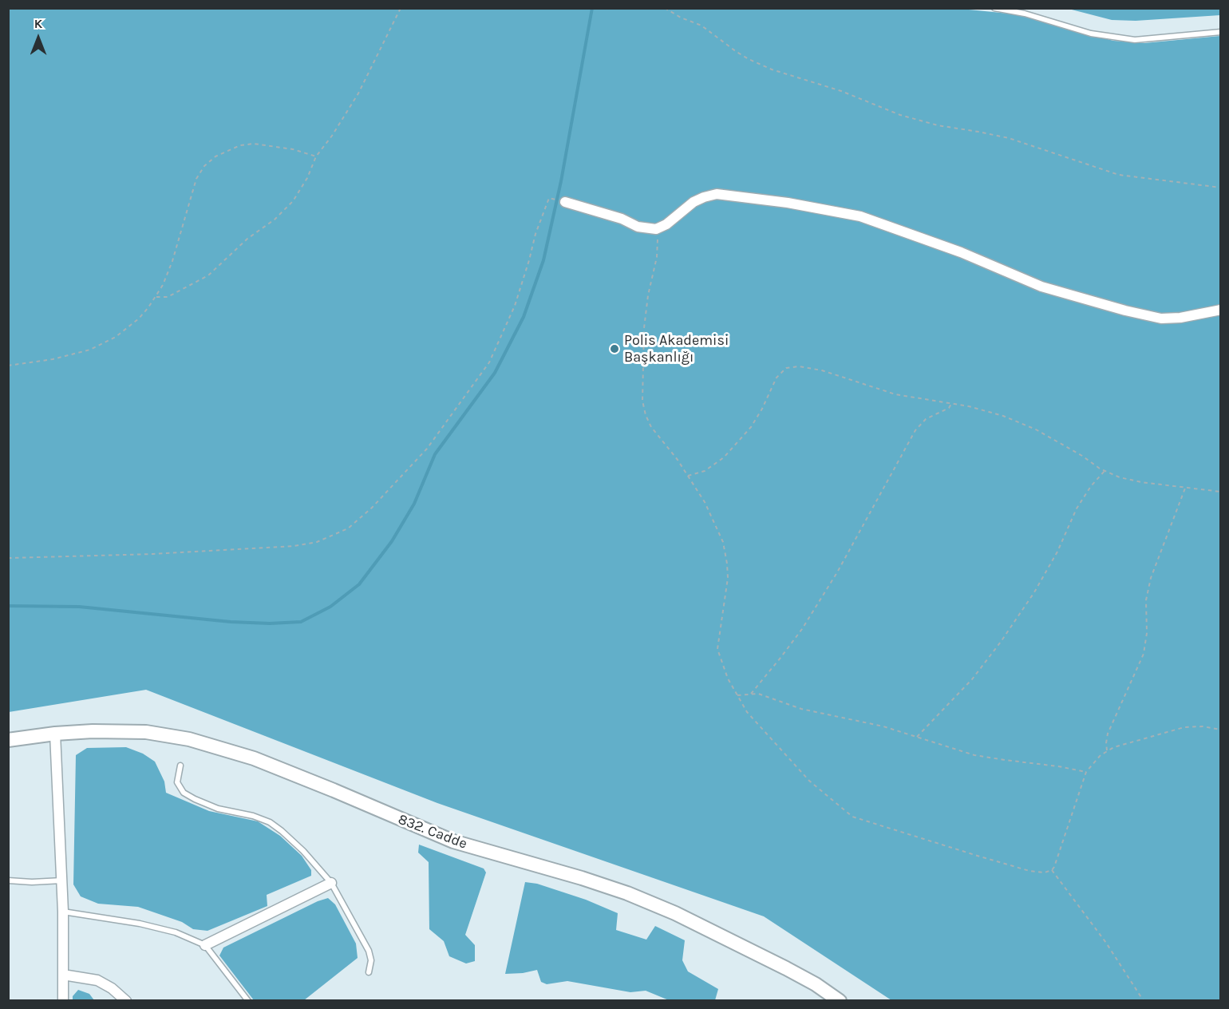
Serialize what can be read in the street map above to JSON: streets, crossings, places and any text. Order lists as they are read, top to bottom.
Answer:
{
  "streets": {
    "street": ["832. Cadde"]
  },
  "places": ["Polis Akademisi Başkanlığı"],
  "north": "top"
}
